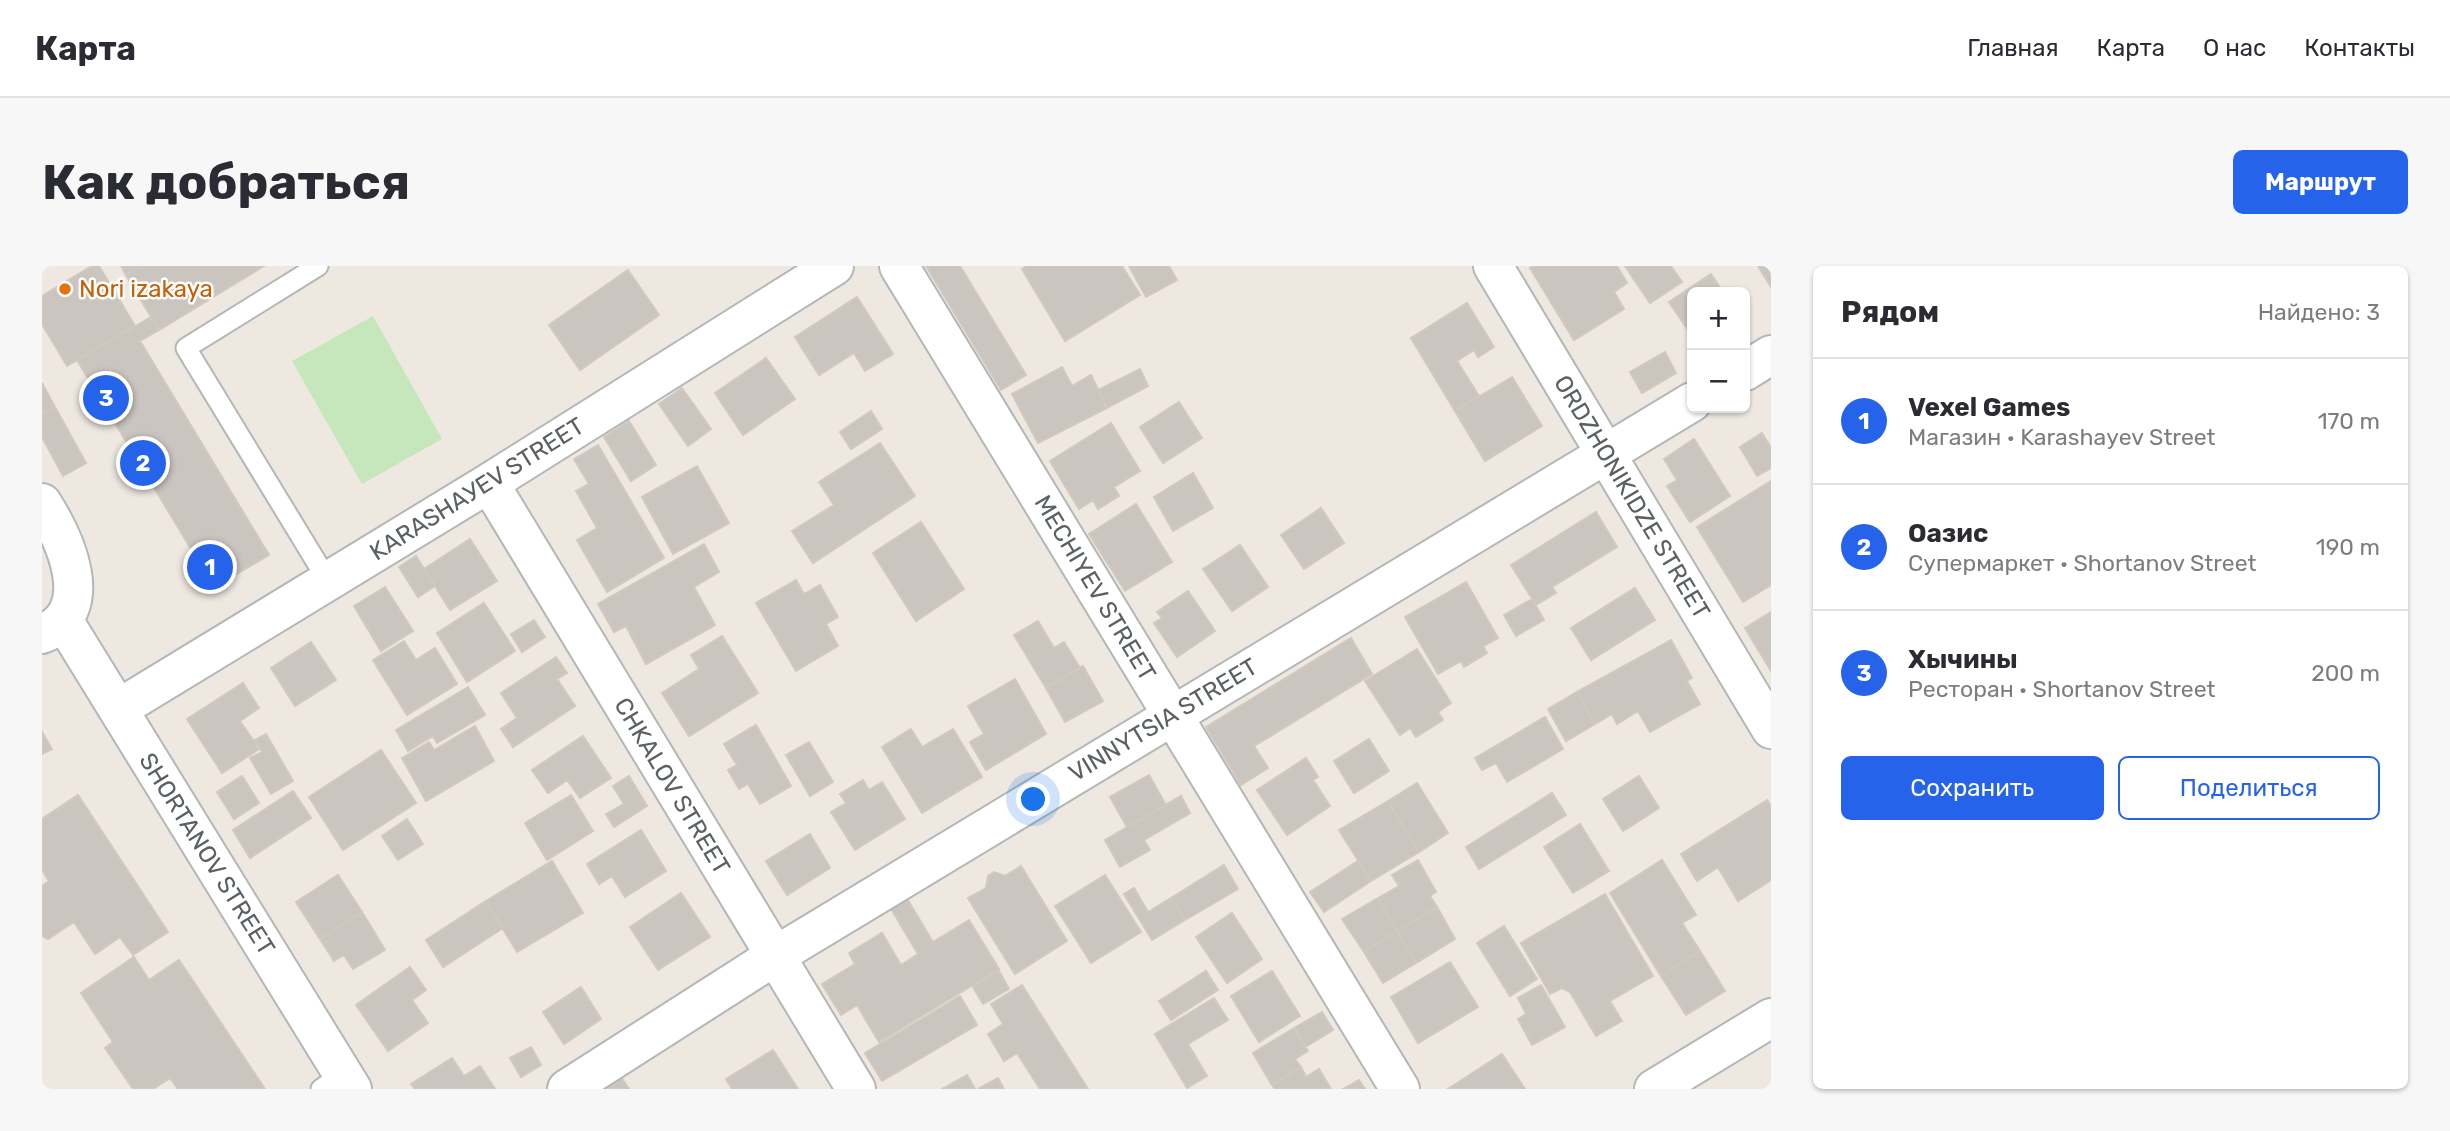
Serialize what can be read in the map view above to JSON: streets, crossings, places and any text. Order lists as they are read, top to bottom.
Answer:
{
  "streets": {
    "street": [
      "KARASHAУEV STREET",
      "ORDZHONIKIDZE STREET",
      "MECHIYEV STREET",
      "VINNYTSIA STREET",
      "CHKALOV STREET",
      "SHORTANOV STREET"
    ]
  },
  "crossings": [
    ["KARASHAУEV STREET", "CHKALOV STREET"],
    ["KARASHAУEV STREET", "SHORTANOV STREET"],
    ["ORDZHONIKIDZE STREET", "VINNYTSIA STREET"],
    ["MECHIYEV STREET", "VINNYTSIA STREET"],
    ["VINNYTSIA STREET", "CHKALOV STREET"]
  ],
  "places": ["Nori izakaya"],
  "page": {
    "header": "Карта",
    "nav": [
      "Главная",
      "Карта",
      "О нас",
      "Контакты"
    ],
    "buttons": [
      "Маршрут",
      ["Сохранить", "Поделиться"]
    ],
    "title": "Как добраться",
    "heading": ["Рядом", "Найдено: 3"],
    "map_buttons": ["+", "−"],
    "list": [
      {
        "mark": "1",
        "name": "Vexel Games",
        "note": "Магазин · Karashaуev Street",
        "value": "170 m"
      },
      {
        "mark": "2",
        "name": "Оазис",
        "note": "Супермаркет · Shortanov Street",
        "value": "190 m"
      },
      {
        "mark": "3",
        "name": "Хычины",
        "note": "Ресторан · Shortanov Street",
        "value": "200 m"
      }
    ],
    "pins": ["3", "2", "1"]
  }
}
